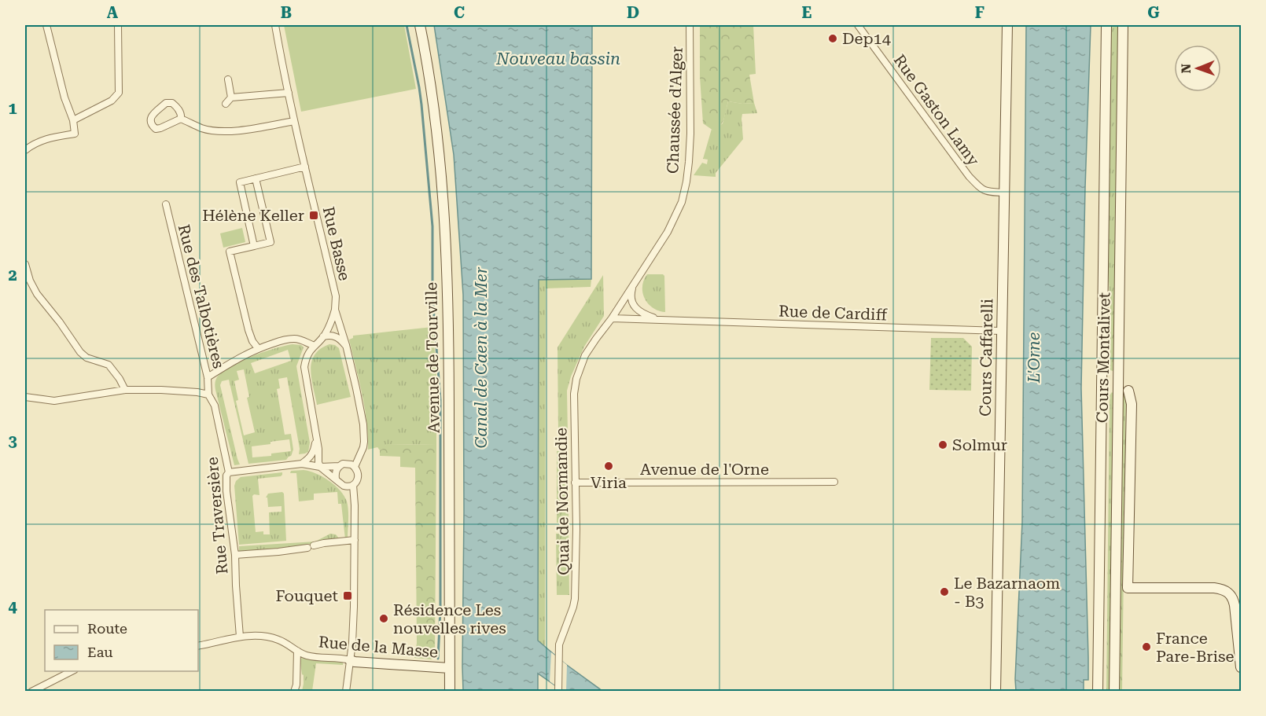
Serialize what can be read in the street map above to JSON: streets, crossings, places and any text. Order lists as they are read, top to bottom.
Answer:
{
  "streets": {
    "street": [
      "Chaussée d'Alger",
      "Rue Gaston Lamy",
      "Rue Basse",
      "Rue des Talbotières",
      "Rue de Cardiff",
      "Avenue de Tourville",
      "Cours Caffarelli",
      "Cours Montalivet",
      "Avenue de l'Orne",
      "Quai de Normandie",
      "Rue Traversière",
      "Rue de la Masse"
    ]
  },
  "crossings": [
    ["Chaussée d'Alger", "Rue de Cardiff"],
    ["Chaussée d'Alger", "Quai de Normandie"],
    ["Rue Gaston Lamy", "Cours Caffarelli"],
    ["Rue Basse", "Rue de la Masse"],
    ["Rue des Talbotières", "Rue Traversière"],
    ["Rue de Cardiff", "Cours Caffarelli"],
    ["Rue de Cardiff", "Quai de Normandie"],
    ["Avenue de Tourville", "Rue de la Masse"],
    ["Avenue de l'Orne", "Quai de Normandie"],
    ["Rue Traversière", "Rue de la Masse"]
  ],
  "water": ["Nouveau bassin", "Canal de Caen à la Mer", "L'Orne"],
  "places": {
    "other": [
      "Dep14",
      "Solmur",
      "Viria",
      "Le Bazarnaom - B3",
      "Résidence Les nouvelles rives",
      "France Pare-Brise"
    ],
    "transit": ["Hélène Keller", "Fouquet"]
  },
  "legend": ["Route", "Eau"],
  "north": "left",
  "grid": {
    "columns": [
      "A",
      "B",
      "C",
      "D",
      "E",
      "F",
      "G"
    ],
    "rows": [
      "1",
      "2",
      "3",
      "4"
    ]
  }
}
